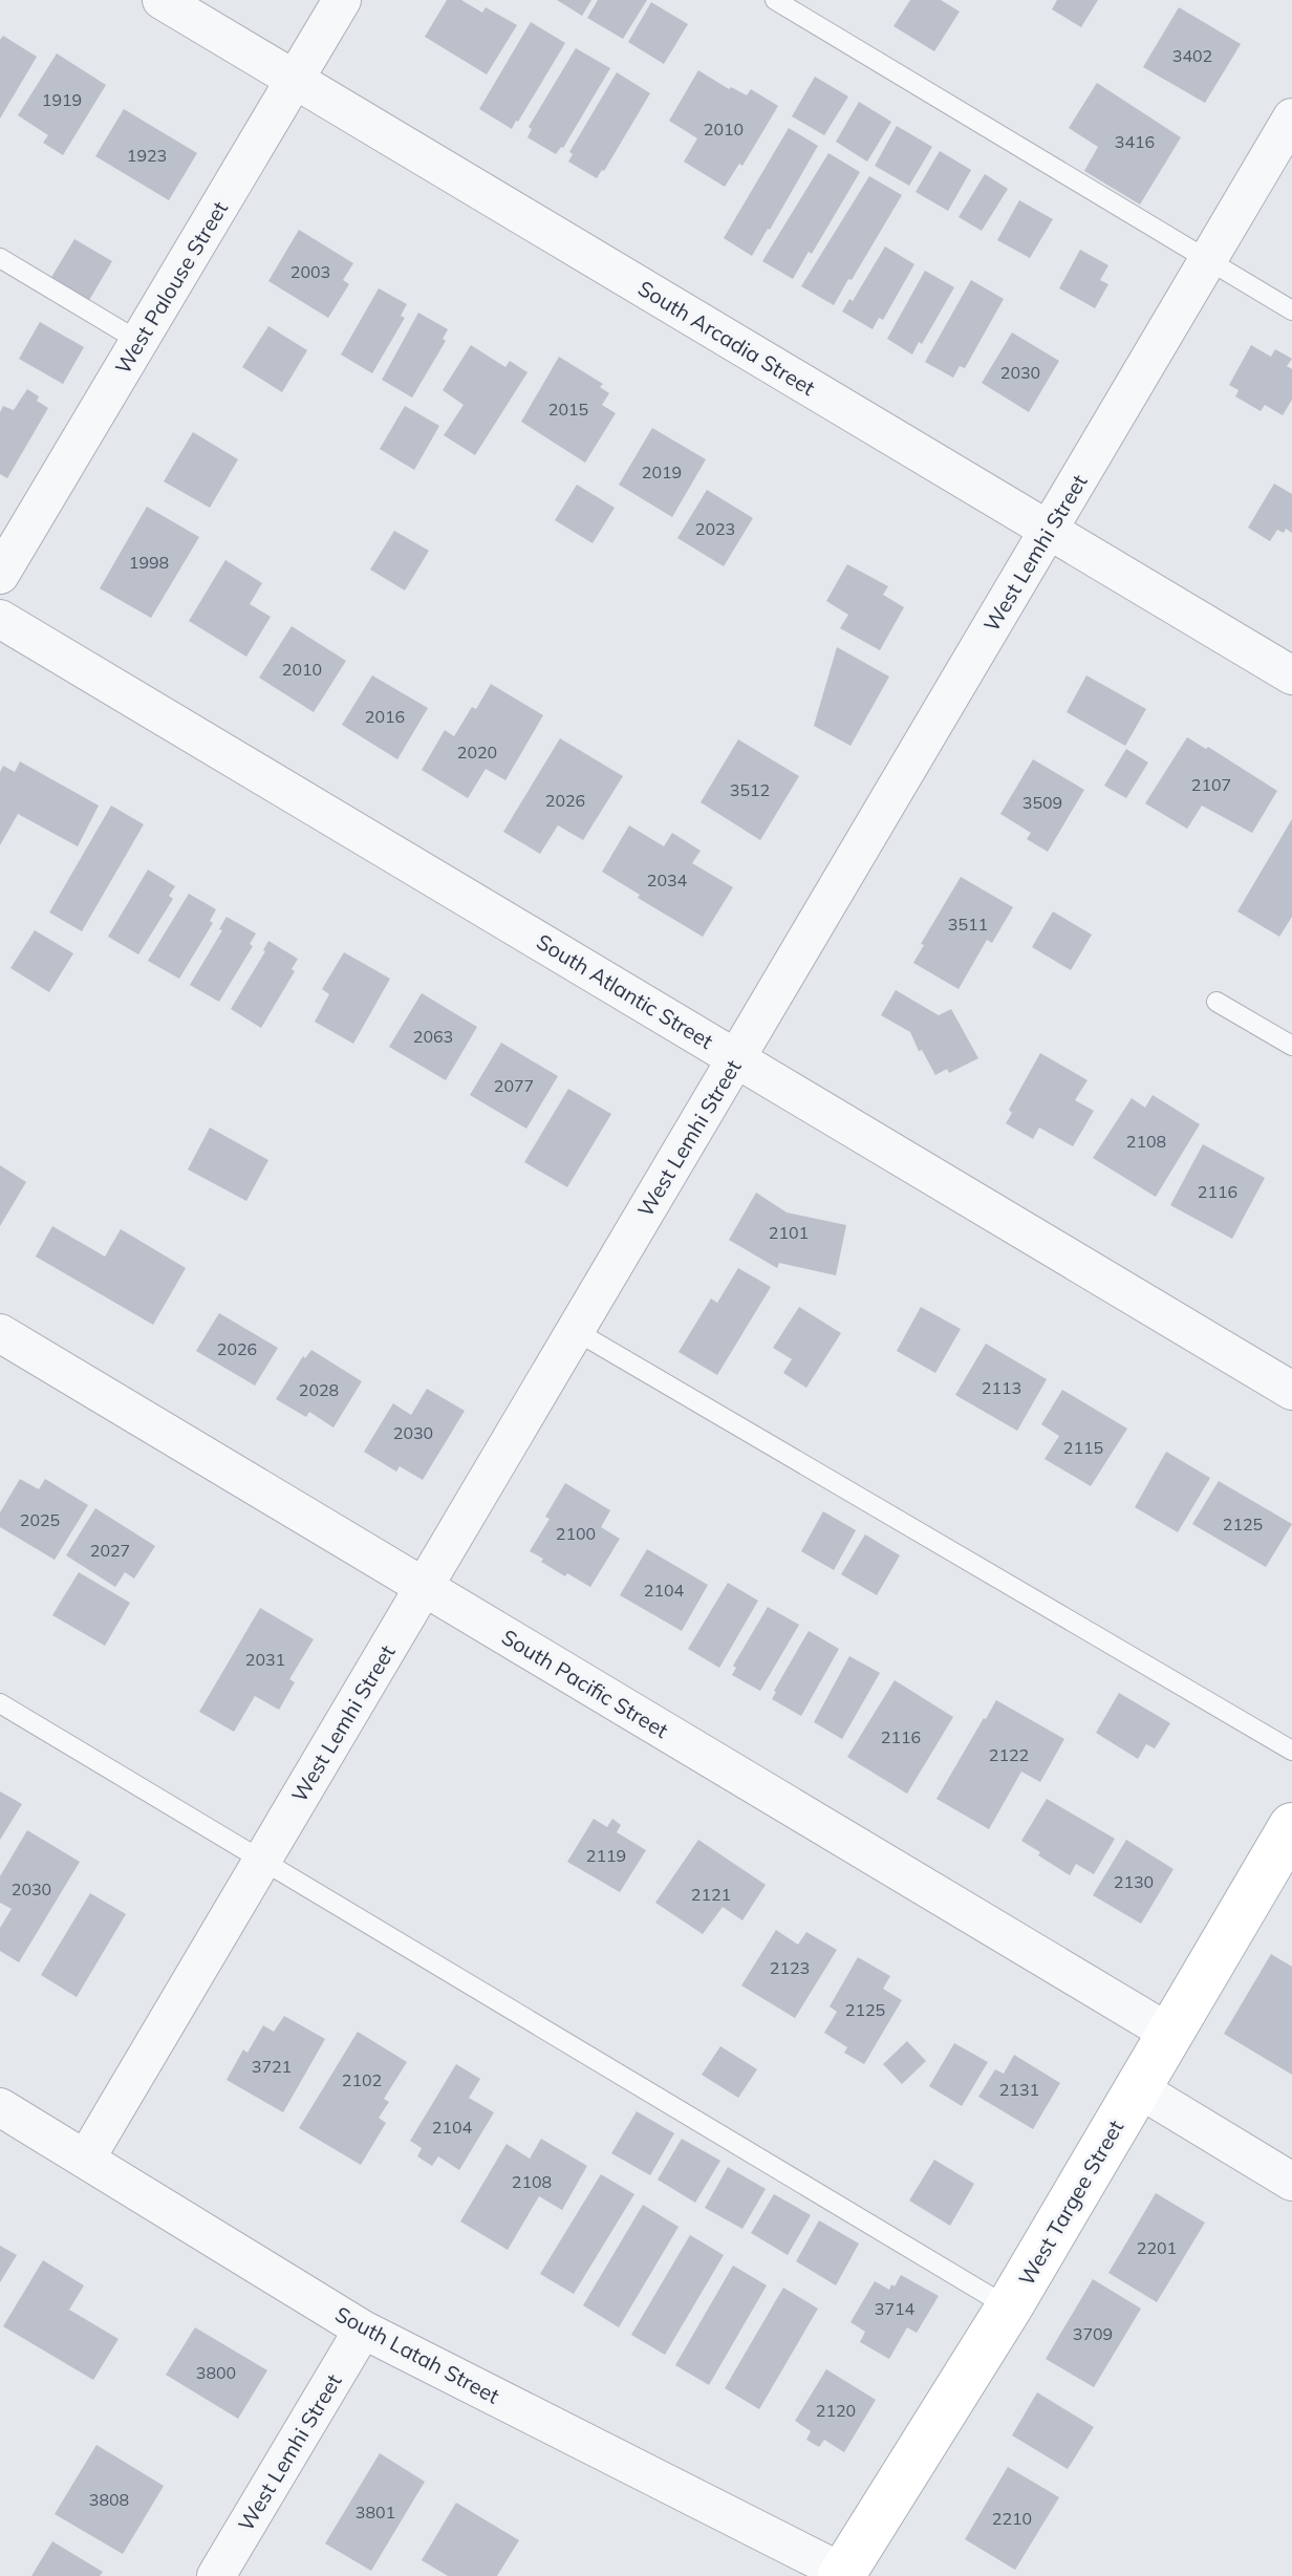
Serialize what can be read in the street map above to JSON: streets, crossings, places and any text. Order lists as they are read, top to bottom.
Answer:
{
  "streets": {
    "street": [
      "West Palouse Street",
      "South Arcadia Street",
      "West Lemhi Street",
      "South Atlantic Street",
      "South Pacific Street",
      "West Targee Street",
      "South Latah Street"
    ]
  },
  "crossings": [
    ["West Palouse Street", "South Arcadia Street"],
    ["South Arcadia Street", "West Lemhi Street"],
    ["West Lemhi Street", "South Atlantic Street"],
    ["West Lemhi Street", "South Pacific Street"],
    ["West Lemhi Street", "South Latah Street"],
    ["South Pacific Street", "West Targee Street"],
    ["West Targee Street", "South Latah Street"]
  ],
  "house_numbers": [
    "3402",
    "1919",
    "2010",
    "3416",
    "1923",
    "2003",
    "2030",
    "2015",
    "2019",
    "2023",
    "1998",
    "2010",
    "2016",
    "2020",
    "2107",
    "3512",
    "2026",
    "3509",
    "2034",
    "3511",
    "2063",
    "2077",
    "2108",
    "2116",
    "2101",
    "2026",
    "2113",
    "2028",
    "2030",
    "2115",
    "2025",
    "2125",
    "2100",
    "2027",
    "2104",
    "2031",
    "2116",
    "2122",
    "2119",
    "2130",
    "2030",
    "2121",
    "2123",
    "2125",
    "3721",
    "2102",
    "2131",
    "2104",
    "2108",
    "2201",
    "3714",
    "3709",
    "3800",
    "2120",
    "3808",
    "3801",
    "2210"
  ]
}
